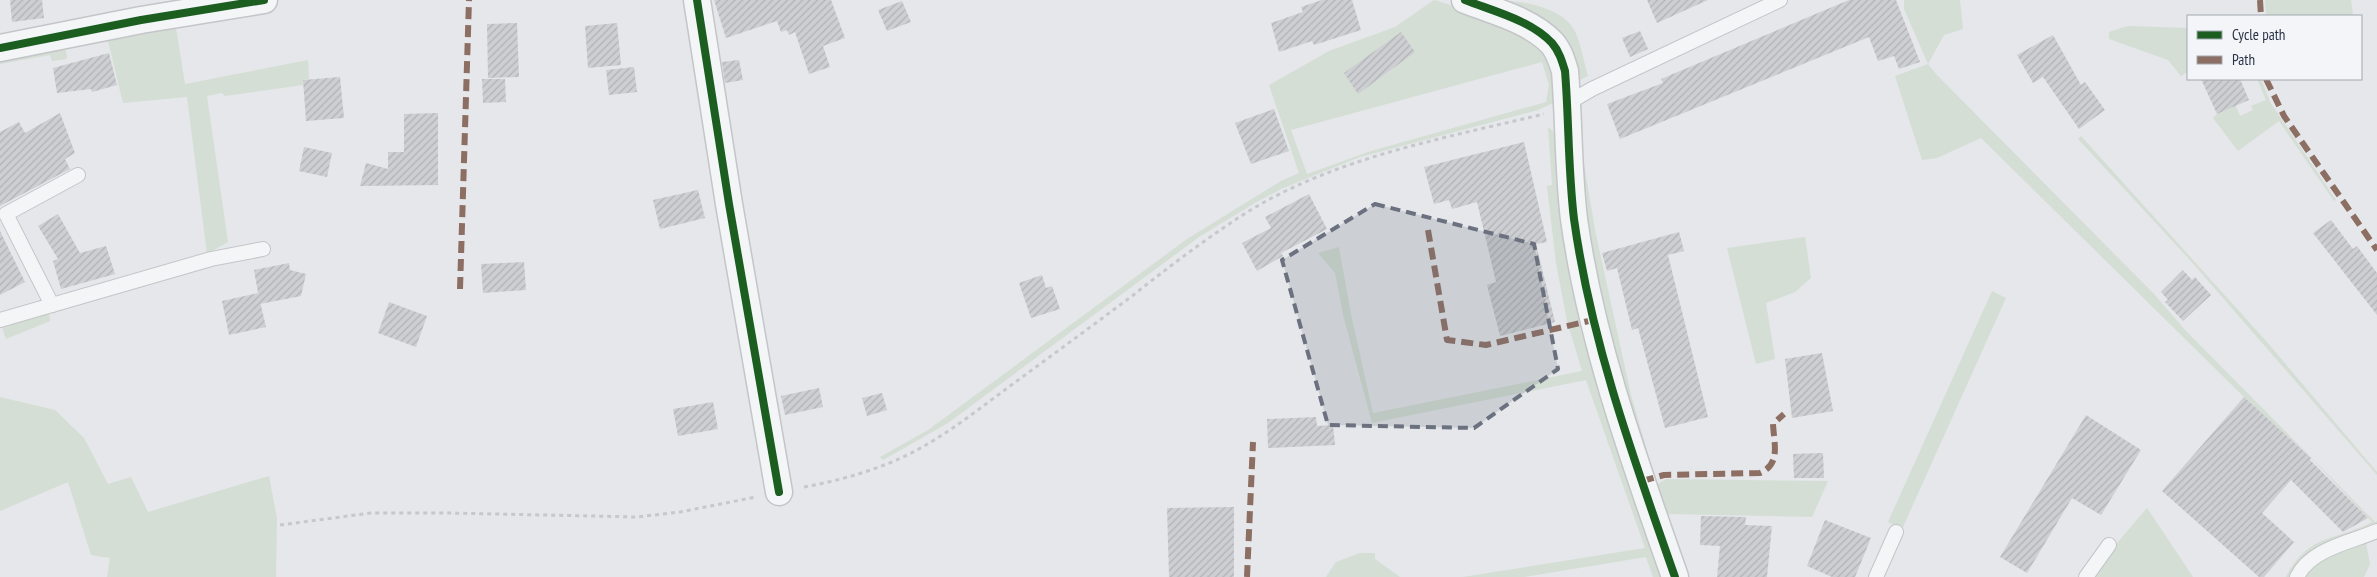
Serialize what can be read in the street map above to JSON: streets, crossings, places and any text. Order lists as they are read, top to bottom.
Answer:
{
  "legend": ["Cycle path", "Path"]
}
